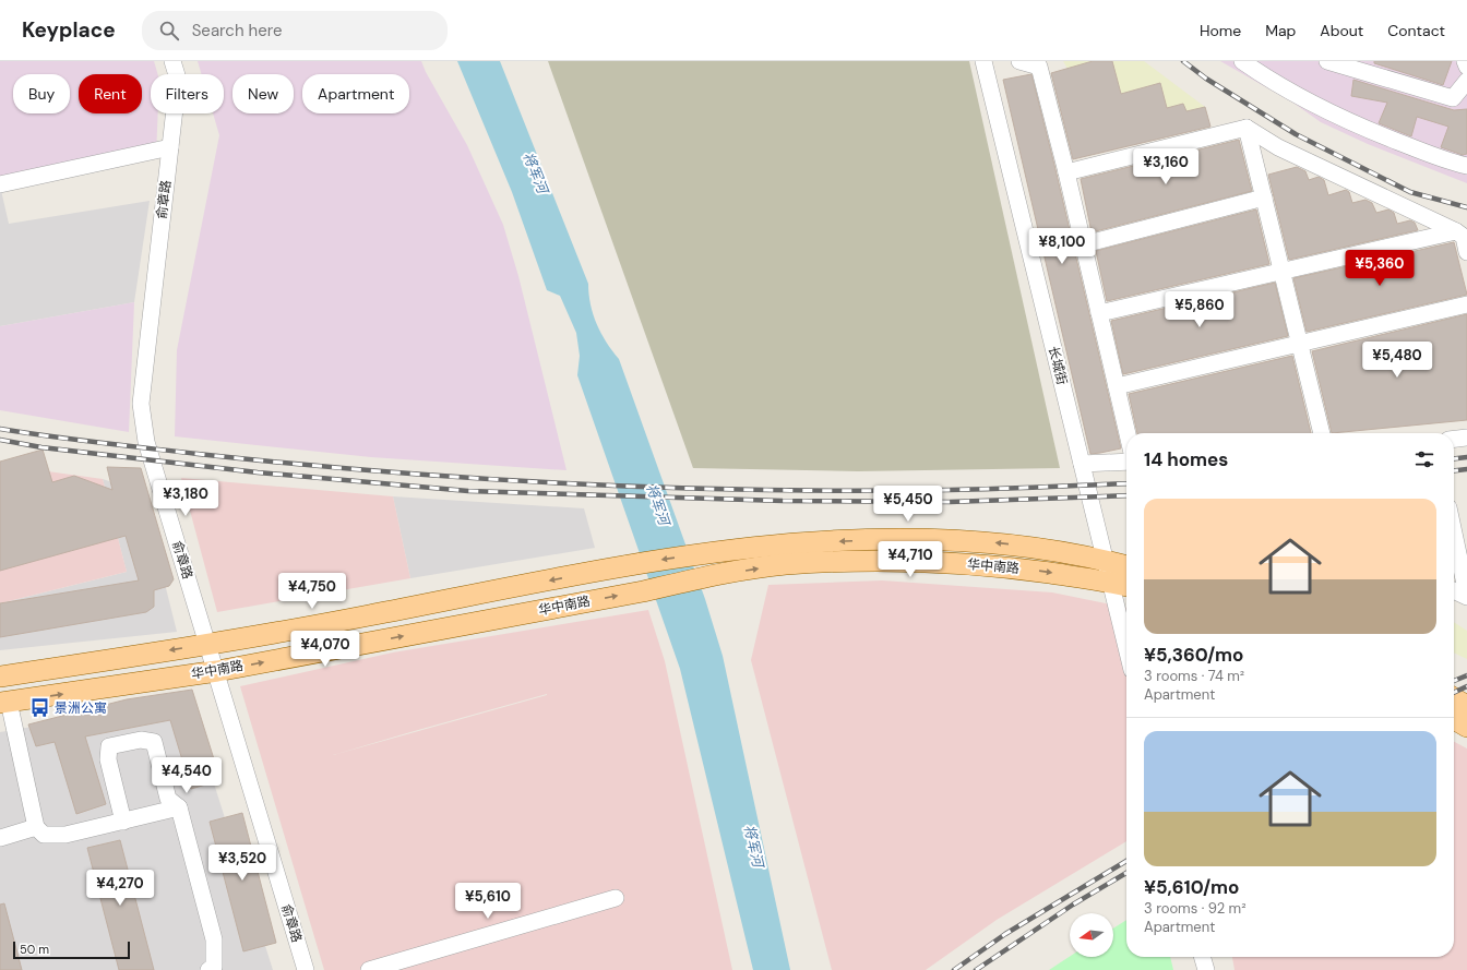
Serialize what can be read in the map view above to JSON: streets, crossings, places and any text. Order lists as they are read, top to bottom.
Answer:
{
  "streets": {
    "main road": ["华中南路"],
    "street": ["俞章路", "长城街"]
  },
  "crossings": [
    ["俞章路", "华中南路"],
    ["长城街", "华中南路"]
  ],
  "water": ["将军河"],
  "places": {
    "bus stop": ["景洲公寓"]
  },
  "scale_bar": "50 m",
  "north": "left",
  "page": {
    "header": "Keyplace",
    "search": "Search here",
    "nav": [
      "Home",
      "Map",
      "About",
      "Contact"
    ],
    "chip": [
      "Buy",
      "Rent",
      "Filters",
      "New",
      "Apartment"
    ],
    "price": [
      "¥3,160",
      "¥8,100",
      "¥5,360",
      "¥5,860",
      "¥5,480",
      "¥3,180",
      "¥5,450",
      "¥4,710",
      "¥4,750",
      "¥4,070",
      "¥4,540",
      "¥3,520",
      "¥4,270",
      "¥5,610"
    ],
    "heading": "14 homes",
    "list": [
      {
        "name": "¥5,360/mo",
        "note": "3 rooms · 74 m² · Apartment"
      },
      {
        "name": "¥5,610/mo",
        "note": "3 rooms · 92 m² · Apartment"
      }
    ],
    "scale": "50 m"
  }
}
